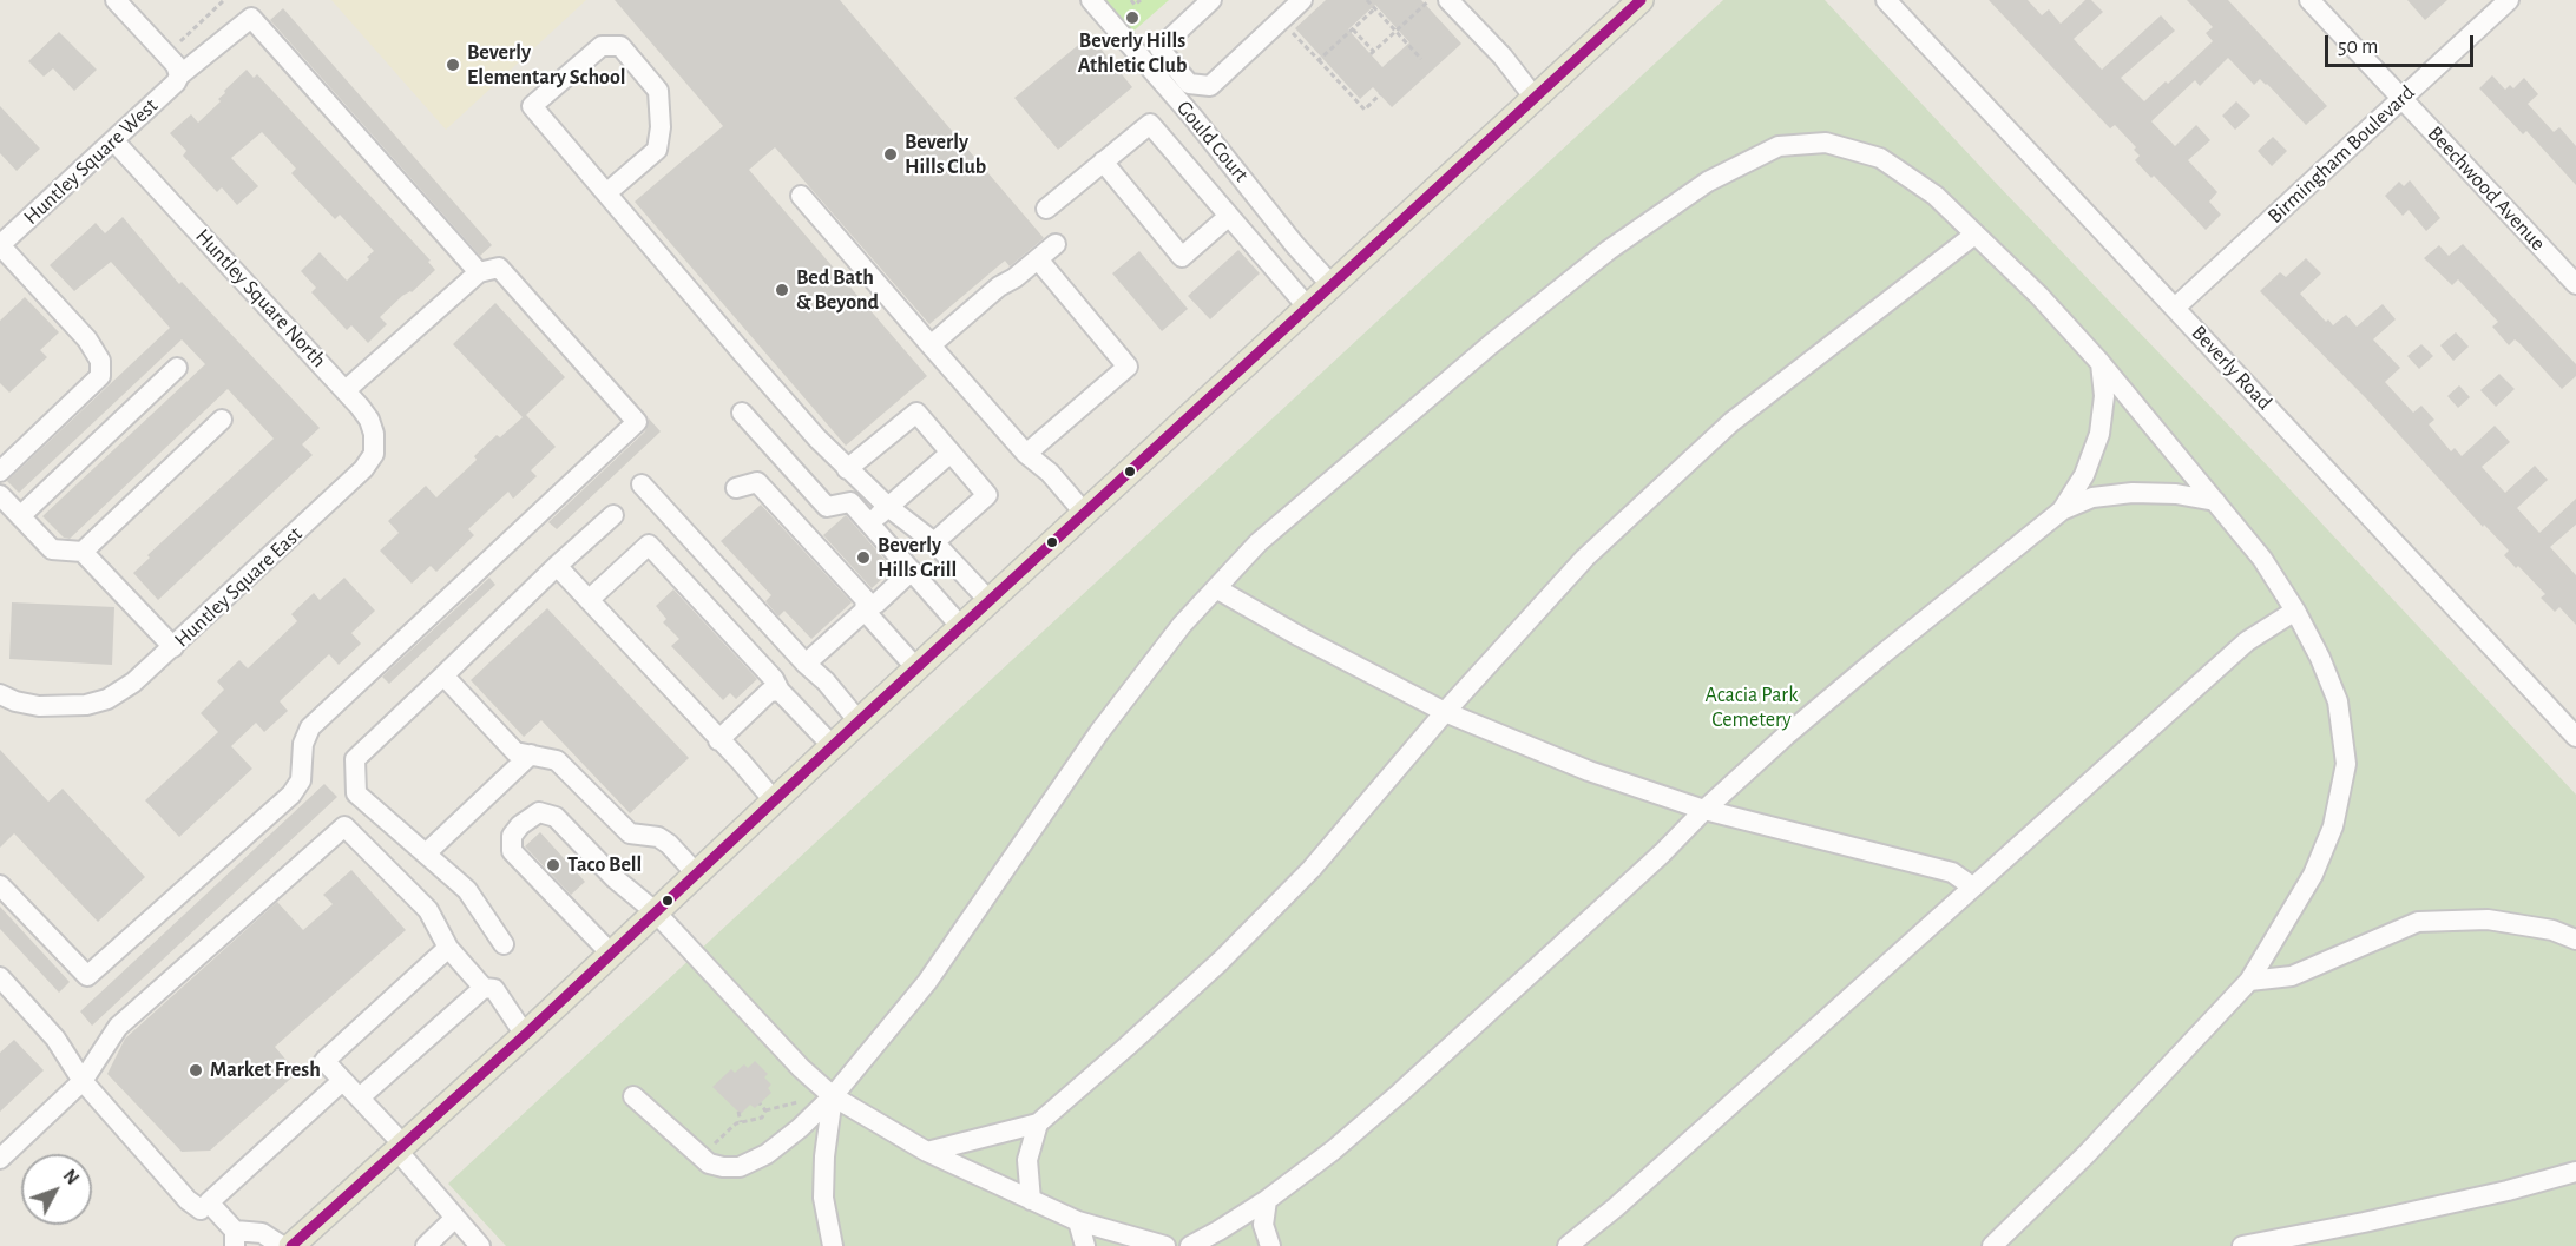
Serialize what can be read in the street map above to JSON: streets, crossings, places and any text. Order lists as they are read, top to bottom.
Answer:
{
  "streets": {
    "street": [
      "Gould Court",
      "Birmingham Boulevard",
      "Huntley Square West",
      "Beechwood Avenue",
      "Huntley Square North",
      "Beverly Road",
      "Huntley Square East"
    ]
  },
  "crossings": [
    ["Birmingham Boulevard", "Beechwood Avenue"],
    ["Birmingham Boulevard", "Beverly Road"],
    ["Huntley Square West", "Huntley Square North"],
    ["Huntley Square North", "Huntley Square East"]
  ],
  "parks": ["Acacia Park Cemetery"],
  "places": [
    "Beverly Hills Athletic Club",
    "Beverly Elementary School",
    "Beverly Hills Club",
    "Bed Bath & Beyond",
    "Beverly Hills Grill",
    "Taco Bell",
    "Market Fresh"
  ],
  "scale_bar": "50 m",
  "north": "top right"
}
